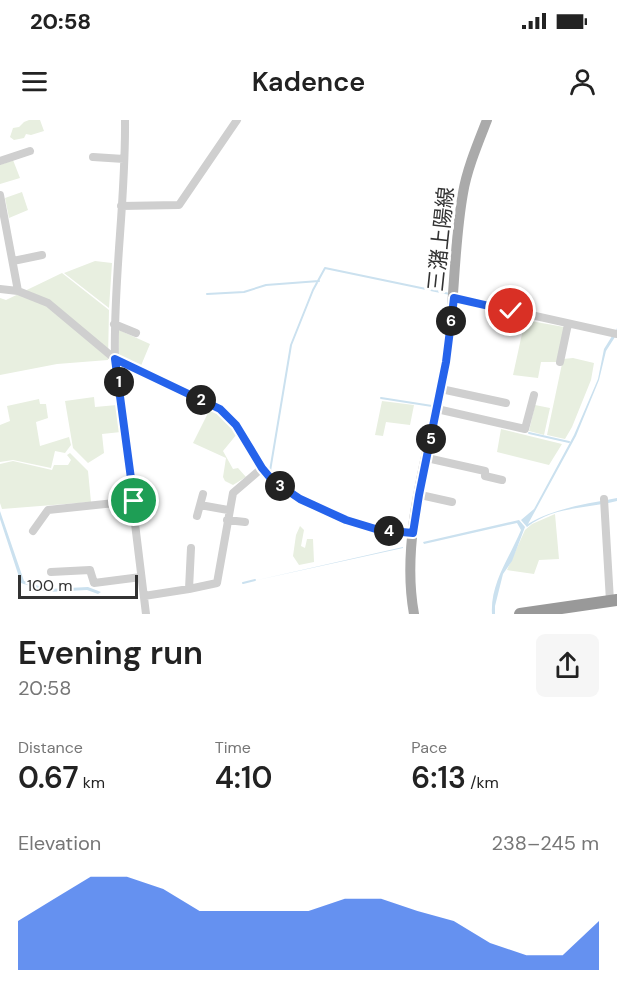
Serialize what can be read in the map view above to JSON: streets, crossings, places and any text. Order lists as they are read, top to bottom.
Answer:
{
  "streets": {
    "main road": ["三潴上陽線"]
  },
  "scale_bar": "100 m",
  "page": {
    "status": "20:58",
    "header": "Kadence",
    "pins": [
      "6",
      "1",
      "2",
      "5",
      "3",
      "4"
    ],
    "scale": "100 m",
    "heading": ["Evening run", "20:58"],
    "stats": [
      ["Distance", "0.67 km"],
      ["Time", "4:10"],
      ["Pace", "6:13 /km"]
    ],
    "chart": ["Elevation", "238–245 m"]
  }
}
